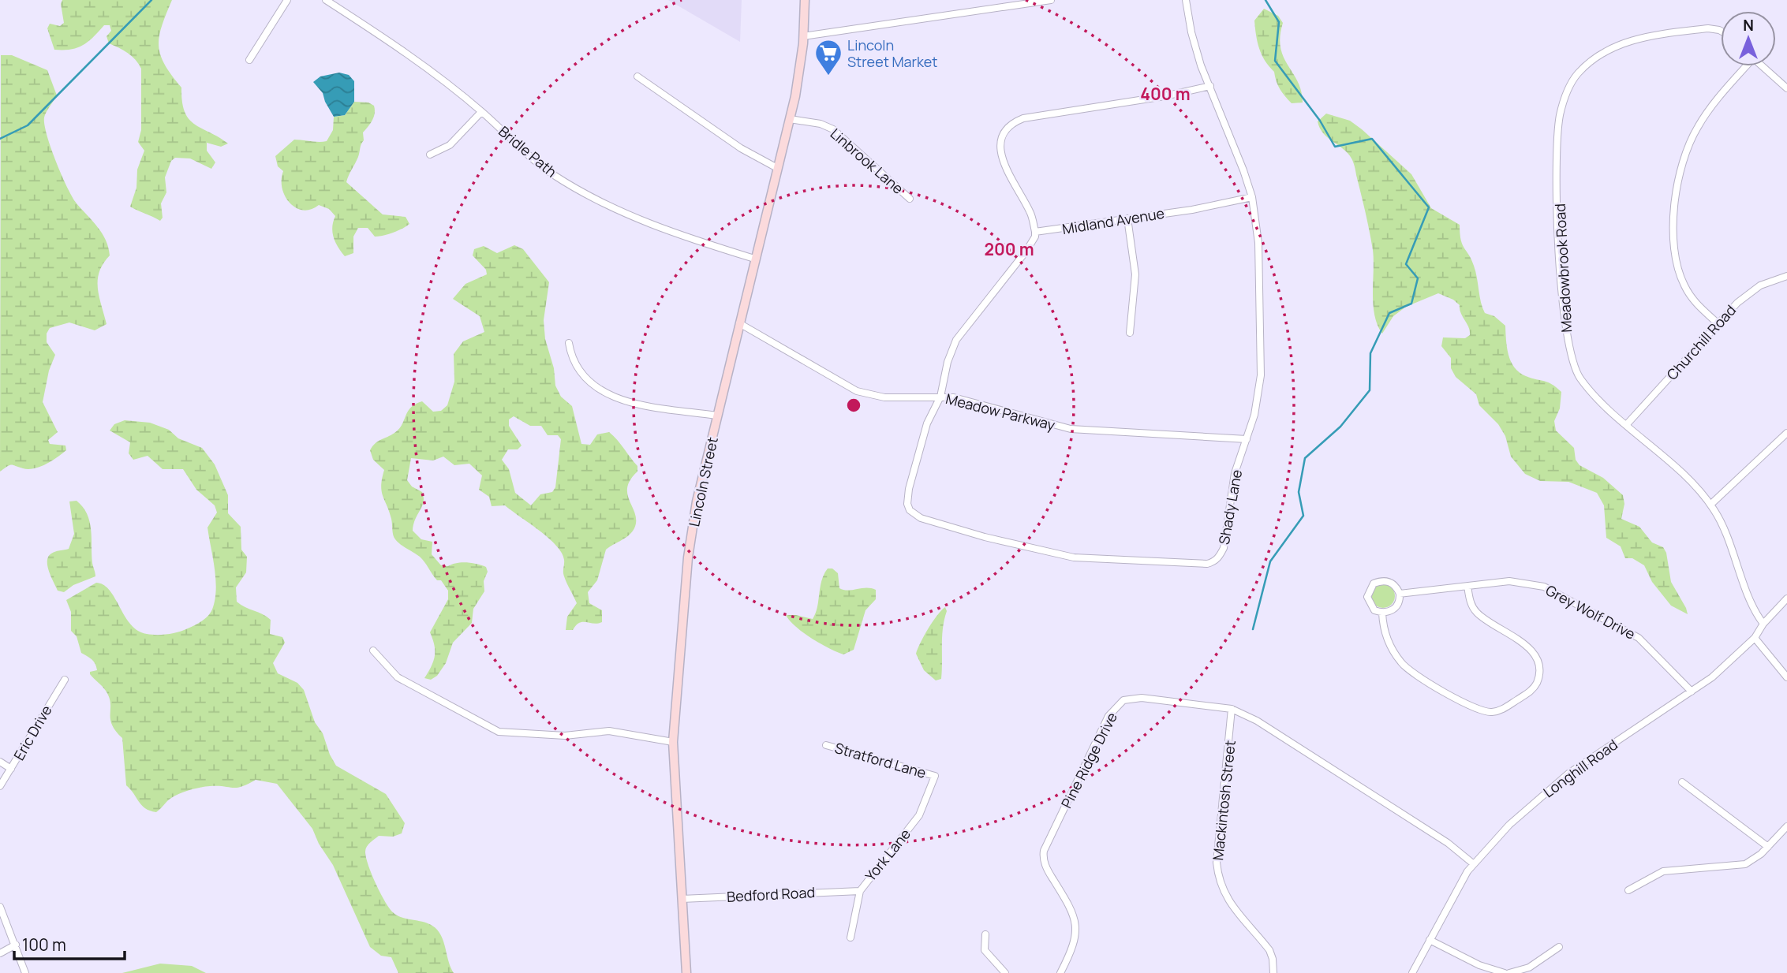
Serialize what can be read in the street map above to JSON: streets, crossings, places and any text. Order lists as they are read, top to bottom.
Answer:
{
  "streets": {
    "main road": ["Lincoln Street"],
    "street": [
      "Bridle Path",
      "Linbrook Lane",
      "Midland Avenue",
      "Meadowbrook Road",
      "Churchill Road",
      "Meadow Parkway",
      "Shady Lane",
      "Grey Wolf Drive",
      "Eric Drive",
      "Stratford Lane",
      "Pine Ridge Drive",
      "Longhill Road",
      "Mackintosh Street",
      "York Lane",
      "Bedford Road"
    ]
  },
  "crossings": [
    ["Bridle Path", "Lincoln Street"],
    ["Linbrook Lane", "Lincoln Street"],
    ["Midland Avenue", "Shady Lane"],
    ["Meadowbrook Road", "Churchill Road"],
    ["Meadowbrook Road", "Longhill Road"],
    ["Meadow Parkway", "Lincoln Street"],
    ["Meadow Parkway", "Shady Lane"],
    ["Lincoln Street", "Bedford Road"],
    ["Grey Wolf Drive", "Longhill Road"],
    ["Stratford Lane", "York Lane"],
    ["Pine Ridge Drive", "Longhill Road"],
    ["Pine Ridge Drive", "Mackintosh Street"],
    ["York Lane", "Bedford Road"]
  ],
  "places": {
    "supermarket": ["Lincoln Street Market"]
  },
  "scale_bar": "100 m",
  "north": "top",
  "rings": ["400 m", "200 m"]
}
